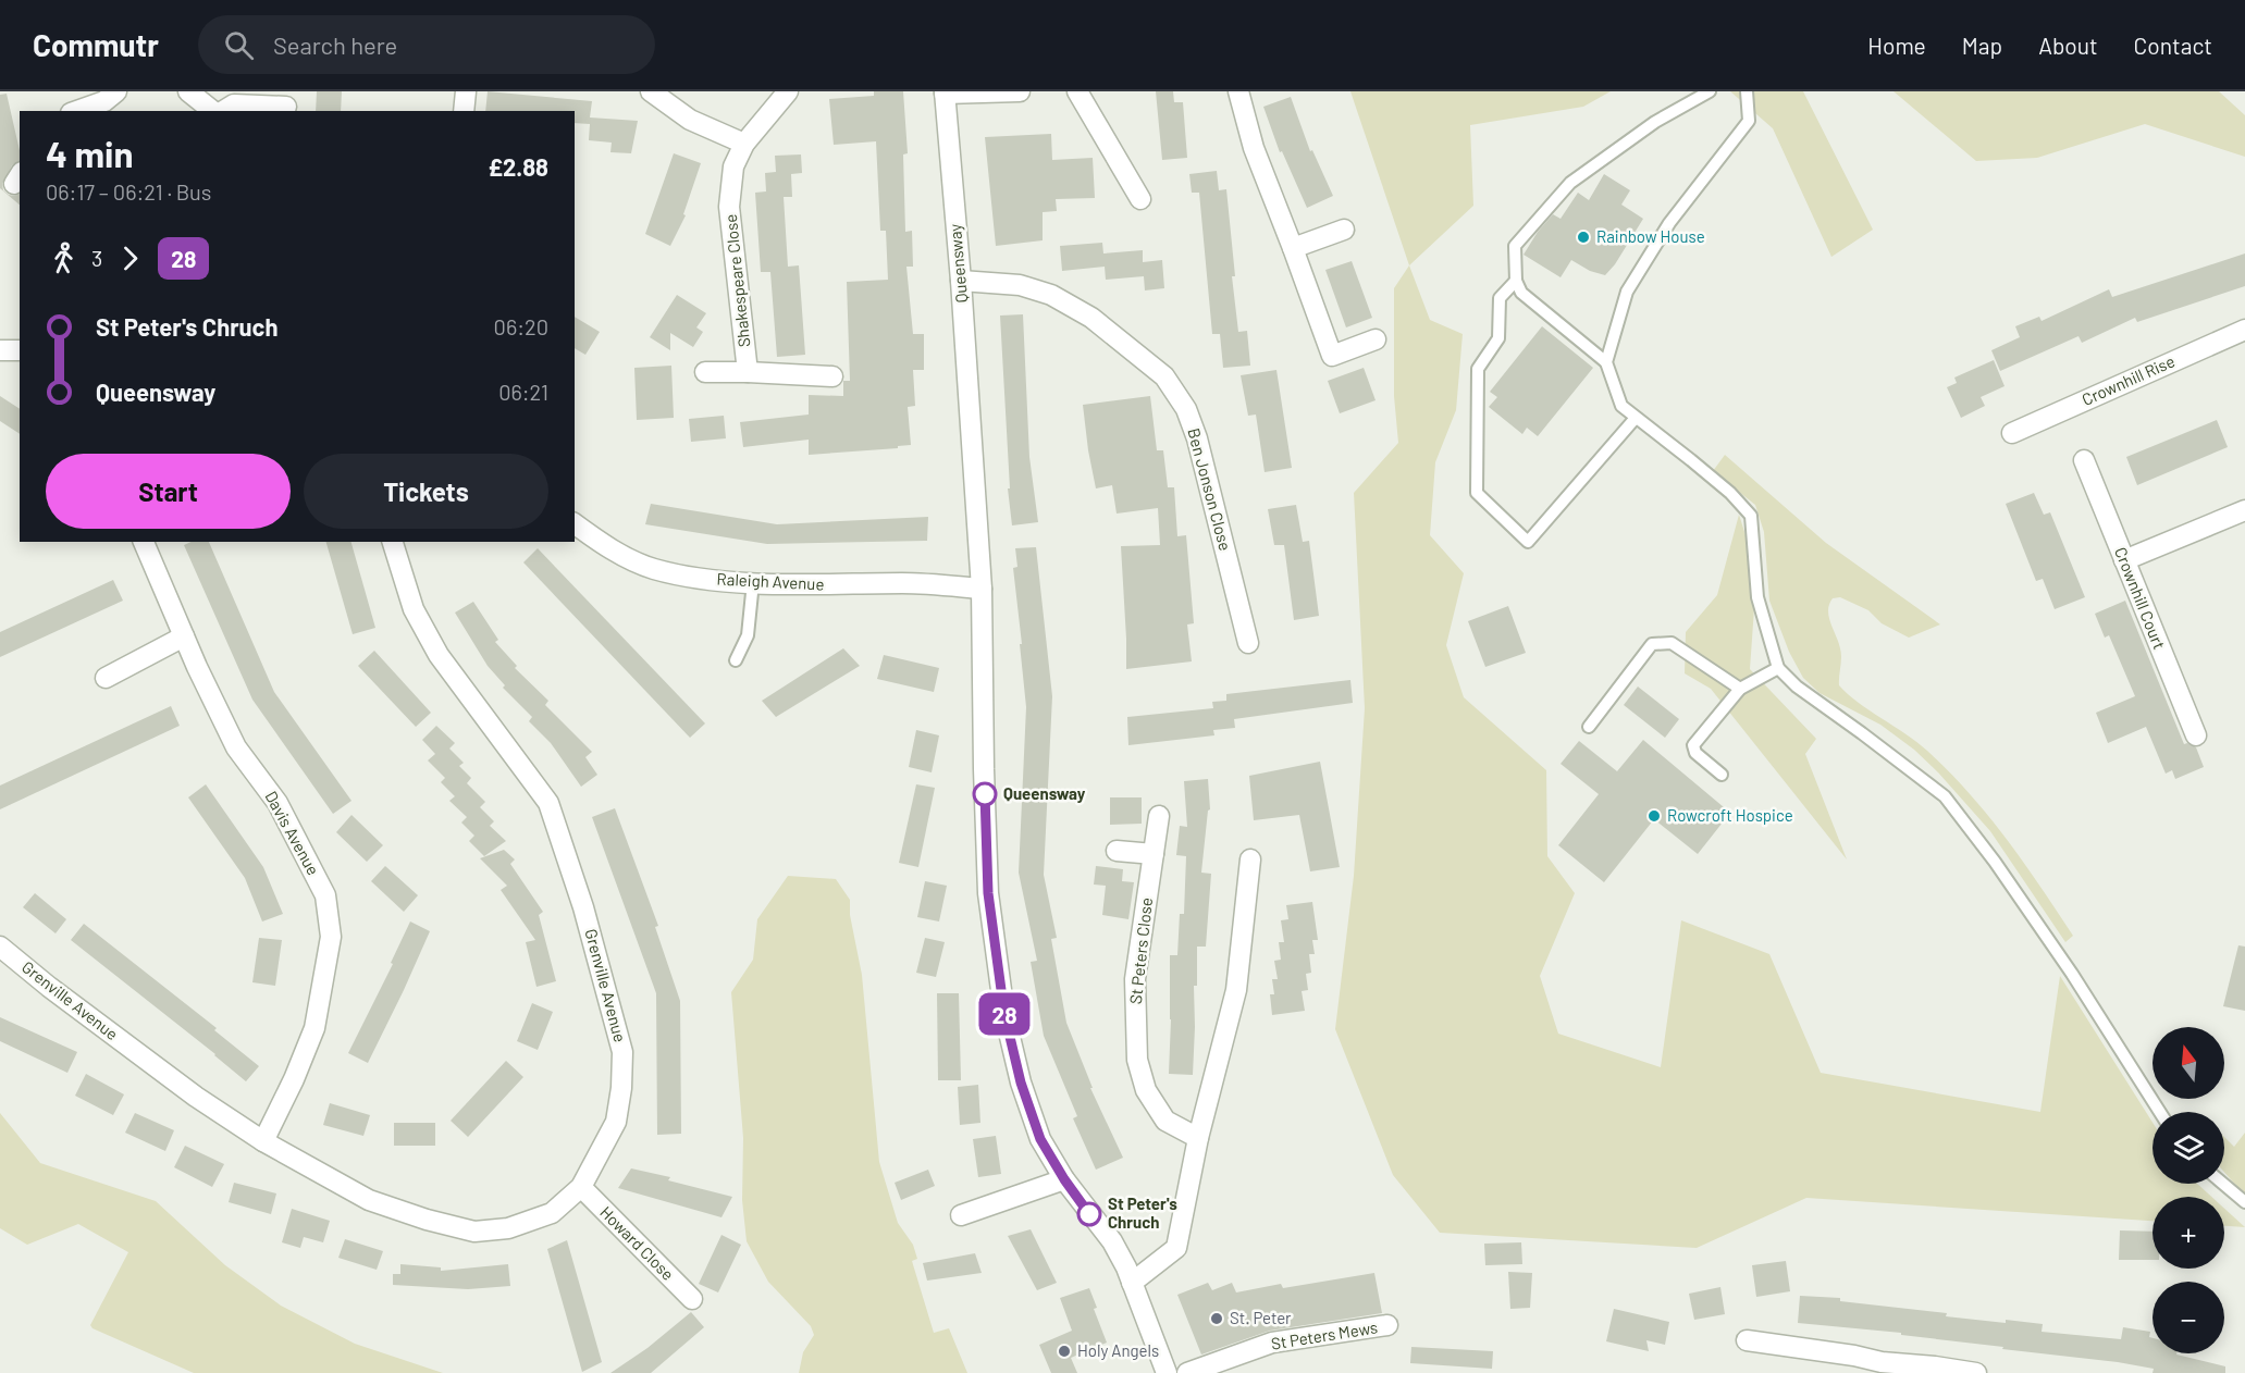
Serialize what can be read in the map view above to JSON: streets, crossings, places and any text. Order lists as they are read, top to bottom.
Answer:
{
  "streets": {
    "street": [
      "Queensway",
      "Shakespeare Close",
      "Crownhill Rise",
      "Ben Jonson Close",
      "Raleigh Avenue",
      "Crownhill Court",
      "Davis Avenue",
      "St Peters Close",
      "Grenville Avenue",
      "Howard Close",
      "St Peters Mews"
    ]
  },
  "crossings": [
    ["Queensway", "Ben Jonson Close"],
    ["Queensway", "Raleigh Avenue"],
    ["Davis Avenue", "Grenville Avenue"],
    ["Grenville Avenue", "Howard Close"]
  ],
  "places": [
    "Rainbow House",
    "Queensway",
    "Rowcroft Hospice",
    "St Peter's Chruch",
    "St. Peter",
    "Holy Angels"
  ],
  "lines": ["bus line 28"],
  "north": "top",
  "page": {
    "header": "Commutr",
    "search": "Search here",
    "nav": [
      "Home",
      "Map",
      "About",
      "Contact"
    ],
    "on_map": "28",
    "heading": ["4 min", "06:17 – 06:21 · Bus", "£2.88"],
    "legs": ["3", "28"],
    "list": [
      {
        "name": "St Peter's Chruch",
        "value": "06:20"
      },
      {
        "name": "Queensway",
        "value": "06:21"
      }
    ],
    "buttons": ["Start", "Tickets"],
    "map_buttons": ["+", "−"]
  }
}
